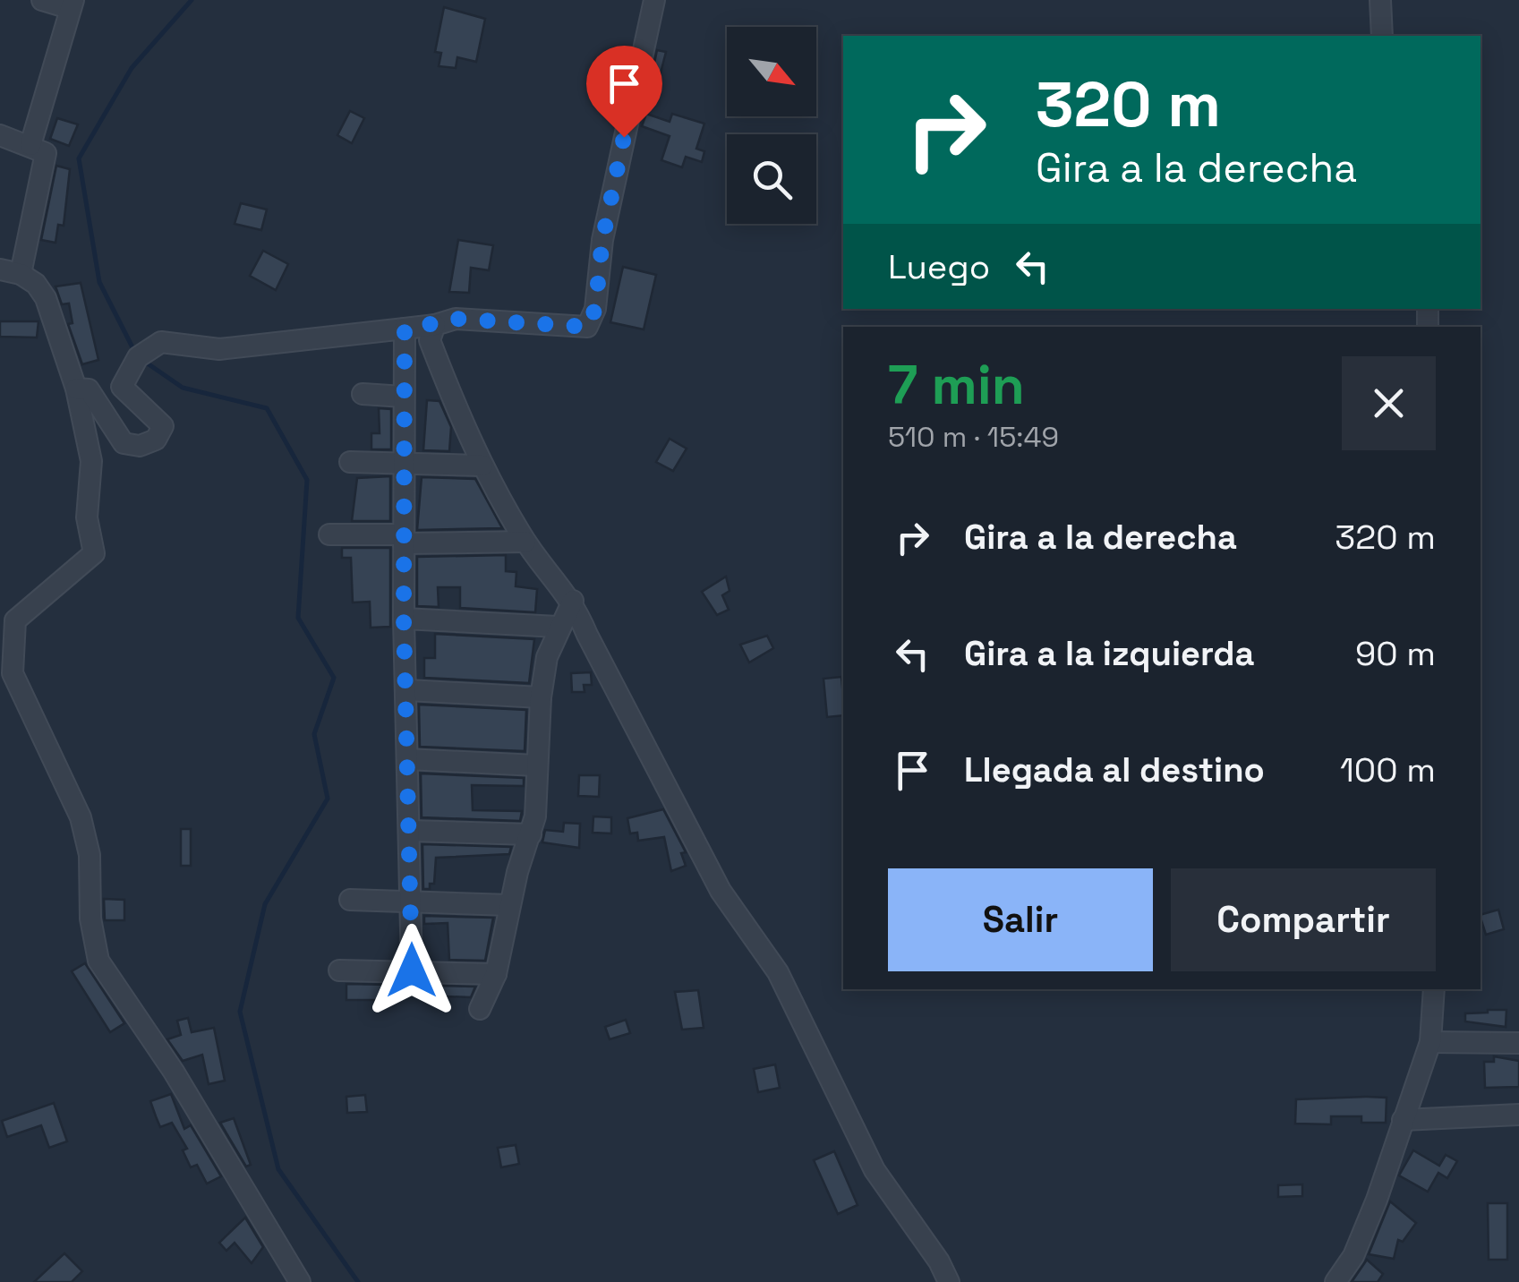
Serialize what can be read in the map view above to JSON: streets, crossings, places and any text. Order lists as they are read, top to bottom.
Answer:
{
  "north": "bottom right",
  "page": {
    "turn": ["320 m", "Gira a la derecha"],
    "then": "Luego",
    "heading": ["7 min", "510 m · 15:49"],
    "list": [
      {
        "name": "Gira a la derecha",
        "value": "320 m"
      },
      {
        "name": "Gira a la izquierda",
        "value": "90 m"
      },
      {
        "name": "Llegada al destino",
        "value": "100 m"
      }
    ],
    "buttons": ["Salir", "Compartir"]
  }
}
